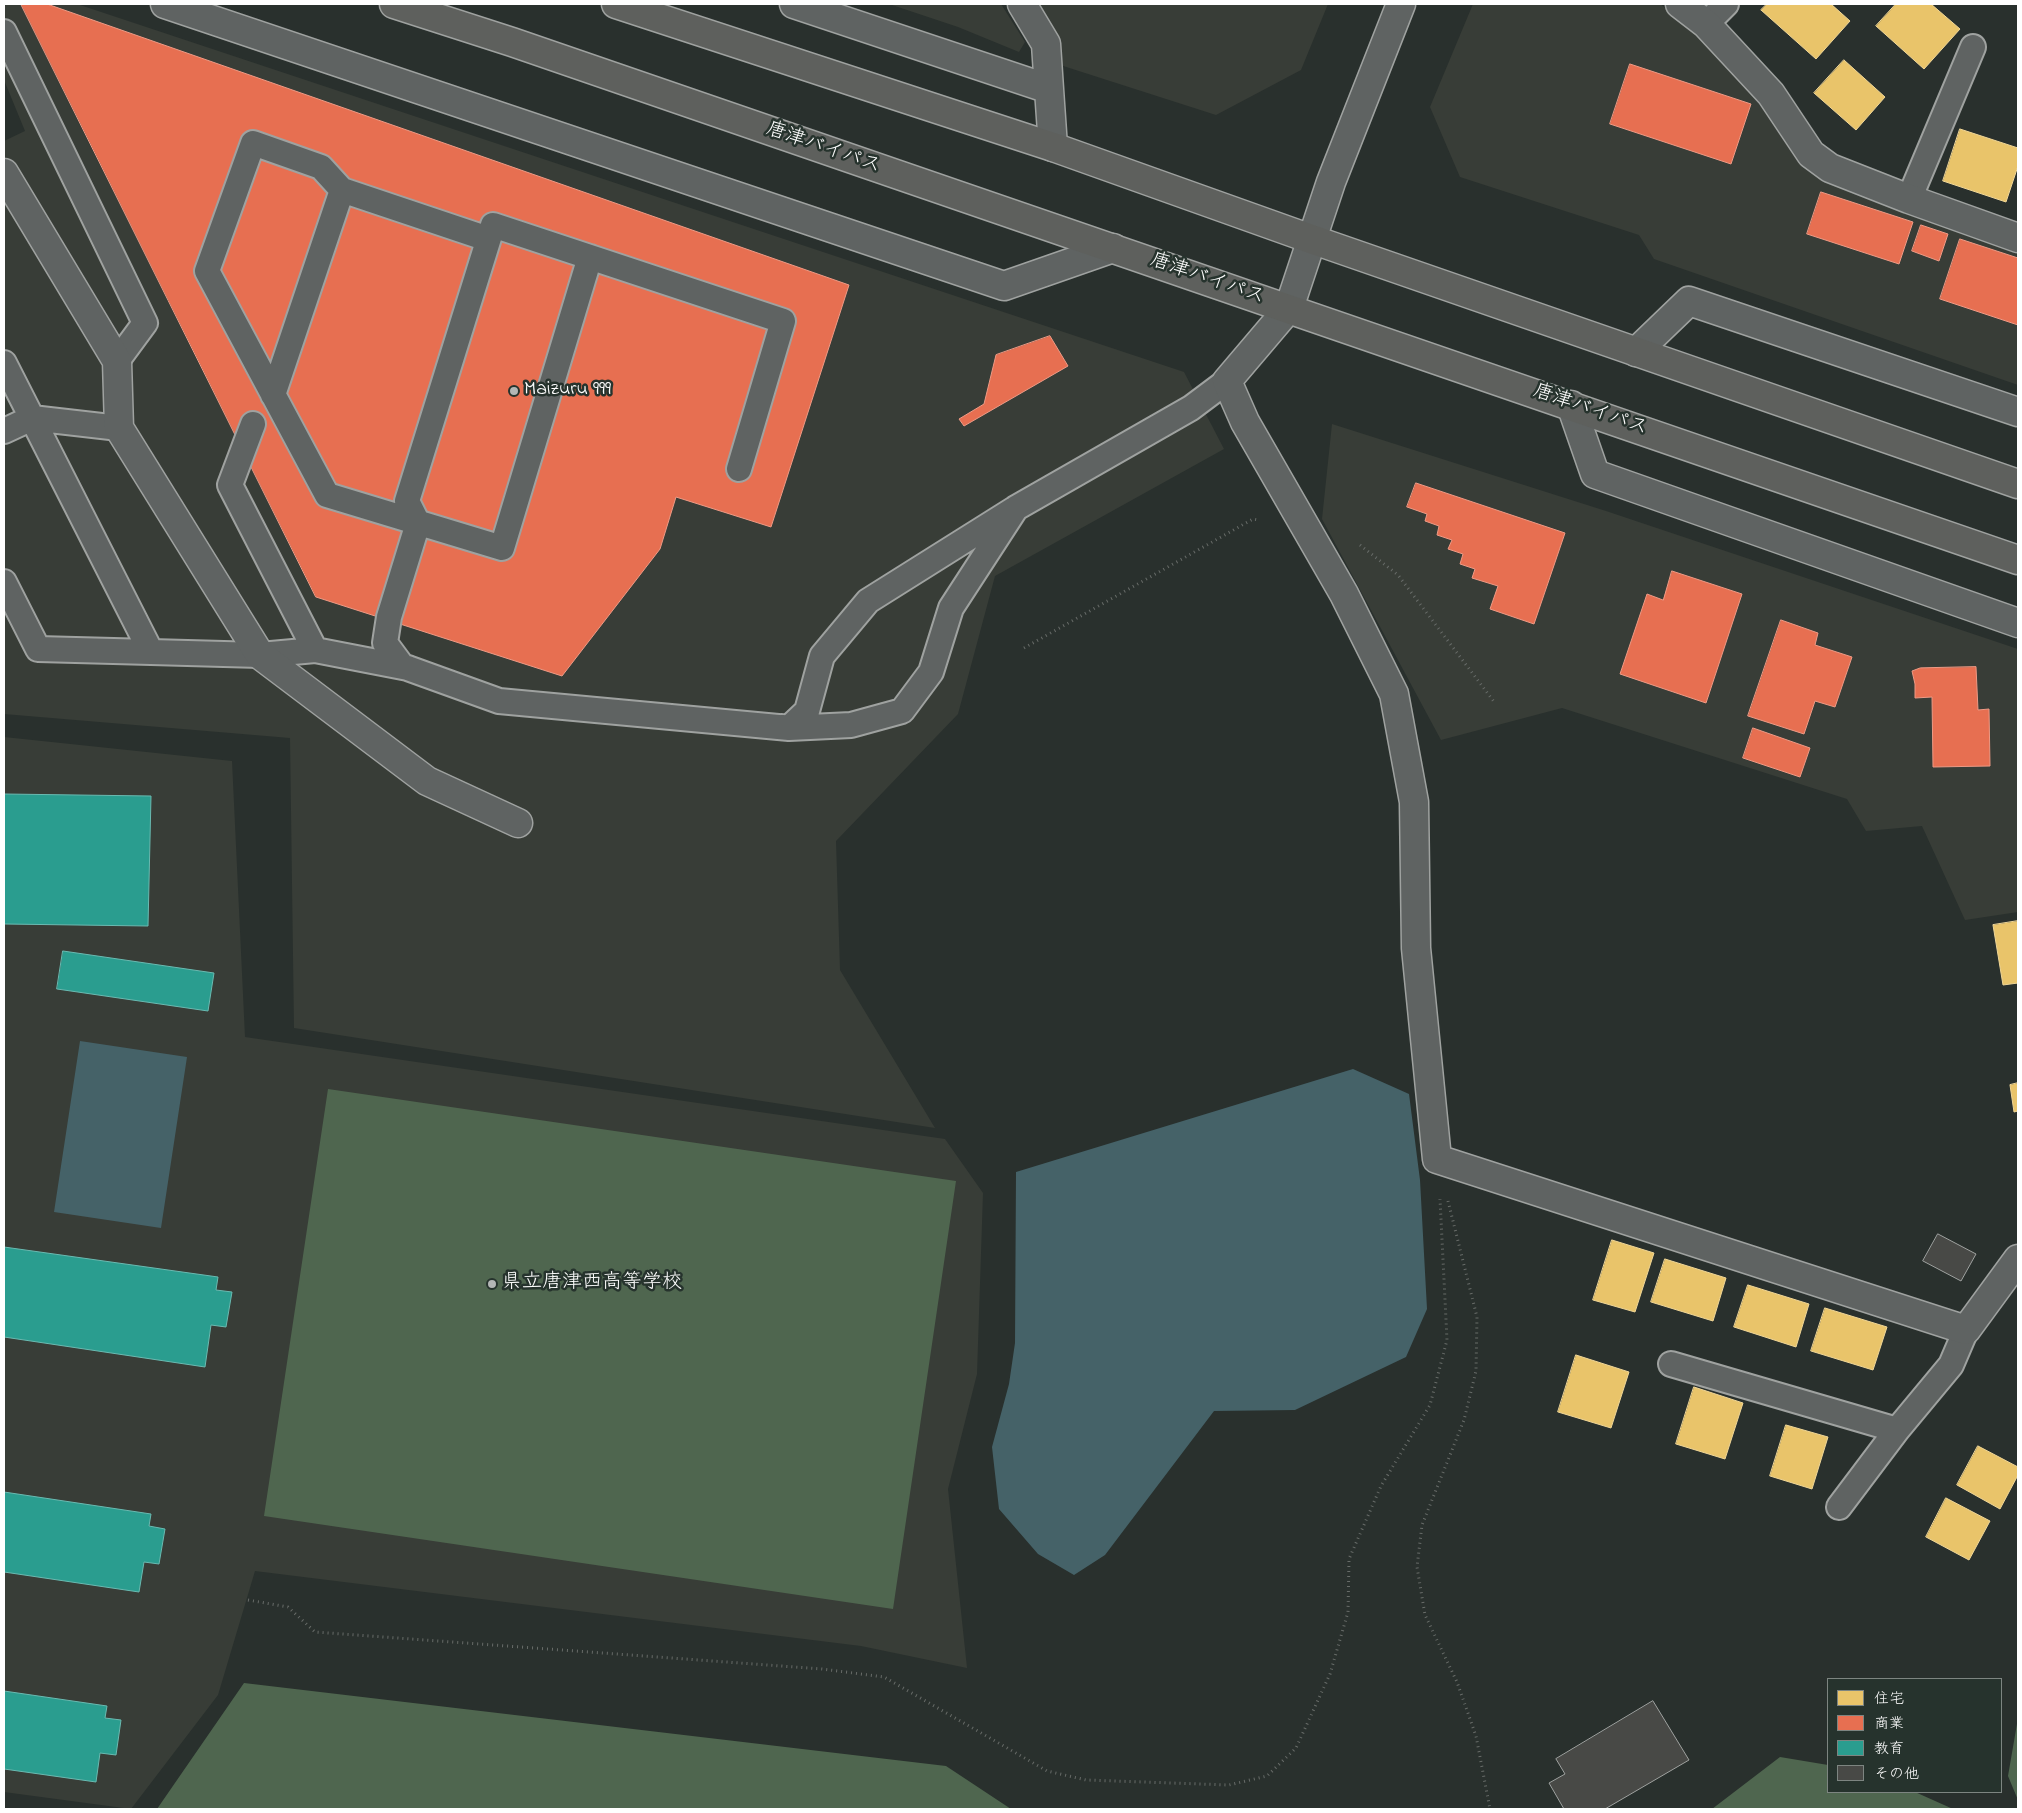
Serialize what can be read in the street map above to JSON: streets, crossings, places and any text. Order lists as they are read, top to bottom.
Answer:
{
  "streets": {
    "highway": ["唐津バイパス"]
  },
  "places": ["Maizuru 999", "県立唐津西高等学校"],
  "legend": [
    "住宅",
    "商業",
    "教育",
    "その他"
  ]
}
